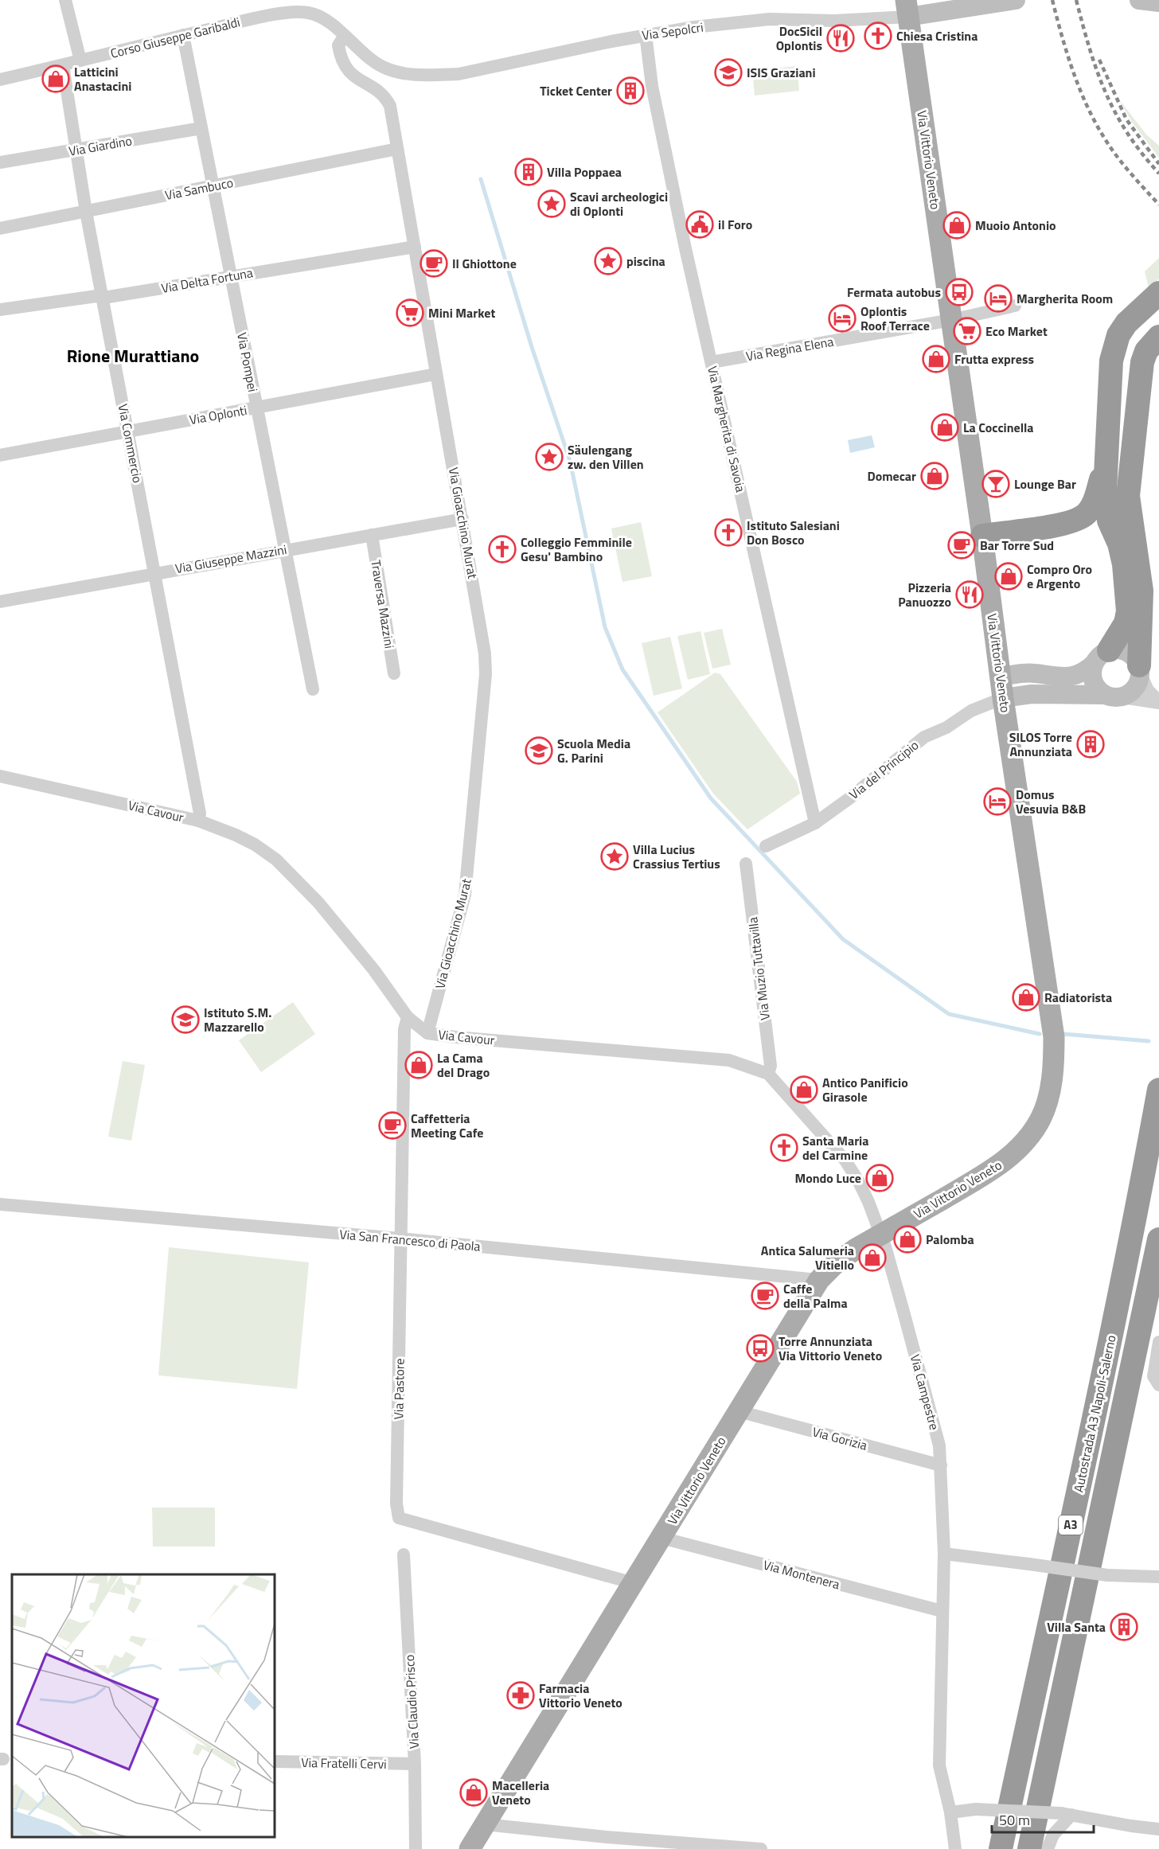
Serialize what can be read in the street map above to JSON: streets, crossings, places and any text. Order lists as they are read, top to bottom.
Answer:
{
  "streets": {
    "highway": ["Autostrada A3 Napoli-Salerno", "A3"],
    "main road": ["Via Sepolcri", "Via Vittorio Veneto"],
    "street": [
      "Corso Giuseppe Garibaldi",
      "Via Giardino",
      "Via Sambuco",
      "Via Delta Fortuna",
      "Via Regina Elena",
      "Via Pompei",
      "Via Oplonti",
      "Via Margherita di Savoia",
      "Via Commercio",
      "Via Gioacchino Murat",
      "Via Giuseppe Mazzini",
      "Traversa Mazzini",
      "Via del Principio",
      "Via Cavour",
      "Via Muzio Tuttavilla",
      "Via San Francesco di Paola",
      "Via Pastore",
      "Via Campestre",
      "Via Gorizia",
      "Via Montenera",
      "Via Claudio Prisco",
      "Via Fratelli Cervi"
    ]
  },
  "crossings": [
    ["Via Sepolcri", "Corso Giuseppe Garibaldi"],
    ["Via Sepolcri", "Via Vittorio Veneto"],
    ["Via Sepolcri", "Via Margherita di Savoia"],
    ["Via Sepolcri", "Via Gioacchino Murat"],
    ["Corso Giuseppe Garibaldi", "Via Pompei"],
    ["Corso Giuseppe Garibaldi", "Via Commercio"],
    ["Corso Giuseppe Garibaldi", "Via Gioacchino Murat"],
    ["Via Giardino", "Via Pompei"],
    ["Via Giardino", "Via Commercio"],
    ["Via Vittorio Veneto", "Via Regina Elena"],
    ["Via Vittorio Veneto", "Via del Principio"],
    ["Via Vittorio Veneto", "Via Cavour"],
    ["Via Vittorio Veneto", "Via San Francesco di Paola"],
    ["Via Vittorio Veneto", "Via Pastore"],
    ["Via Vittorio Veneto", "Via Campestre"],
    ["Via Vittorio Veneto", "Via Gorizia"],
    ["Via Vittorio Veneto", "Via Montenera"],
    ["Via Sambuco", "Via Pompei"],
    ["Via Sambuco", "Via Commercio"],
    ["Via Sambuco", "Via Gioacchino Murat"],
    ["Via Delta Fortuna", "Via Pompei"],
    ["Via Delta Fortuna", "Via Commercio"],
    ["Via Delta Fortuna", "Via Gioacchino Murat"],
    ["Via Regina Elena", "Via Margherita di Savoia"],
    ["Via Pompei", "Via Oplonti"],
    ["Via Pompei", "Via Giuseppe Mazzini"],
    ["Via Oplonti", "Via Commercio"],
    ["Via Oplonti", "Via Gioacchino Murat"],
    ["Via Margherita di Savoia", "Via del Principio"],
    ["Via Commercio", "Via Giuseppe Mazzini"],
    ["Via Commercio", "Via Cavour"],
    ["Via Gioacchino Murat", "Via Giuseppe Mazzini"],
    ["Via Gioacchino Murat", "Via Cavour"],
    ["Via Giuseppe Mazzini", "Traversa Mazzini"],
    ["Via Cavour", "Via Muzio Tuttavilla"],
    ["Via Cavour", "Via Pastore"],
    ["Via Cavour", "Via Campestre"],
    ["Via San Francesco di Paola", "Via Pastore"],
    ["Via Campestre", "Via Gorizia"],
    ["Via Campestre", "Via Montenera"],
    ["Via Claudio Prisco", "Via Fratelli Cervi"]
  ],
  "districts": ["Rione Murattiano"],
  "places": {
    "church": [
      "Chiesa Cristina",
      "Istituto Salesiani Don Bosco",
      "Colleggio Femminile Gesu' Bambino",
      "Santa Maria del Carmine"
    ],
    "restaurant": ["DocSicil Oplontis", "Pizzeria Panuozzo"],
    "school or university": ["ISIS Graziani", "Scuola Media G. Parini", "Istituto S.M. Mazzarello"],
    "shop": [
      "Latticini Anastacini",
      "Muoio Antonio",
      "Frutta express",
      "La Coccinella",
      "Domecar",
      "Compro Oro e Argento",
      "Radiatorista",
      "La Cama del Drago",
      "Antico Panificio Girasole",
      "Mondo Luce",
      "Palomba",
      "Antica Salumeria Vitiello",
      "Macelleria Veneto"
    ],
    "building": [
      "Ticket Center",
      "Villa Poppaea",
      "SILOS Torre Annunziata",
      "Villa Santa"
    ],
    "place": [
      "Scavi archeologici di Oplonti",
      "piscina",
      "Säulengang zw. den Villen",
      "Villa Lucius Crassius Tertius"
    ],
    "public building": ["il Foro"],
    "cafe": [
      "Il Ghiottone",
      "Bar Torre Sud",
      "Caffetteria Meeting Cafe",
      "Caffe della Palma"
    ],
    "bus stop": ["Fermata autobus", "Torre Annunziata Via Vittorio Veneto"],
    "hotel": ["Margherita Room", "Oplontis Roof Terrace", "Domus Vesuvia B&B"],
    "supermarket": ["Mini Market", "Eco Market"],
    "bar": ["Lounge Bar"],
    "pharmacy": ["Farmacia Vittorio Veneto"]
  },
  "scale_bar": "50 m"
}
